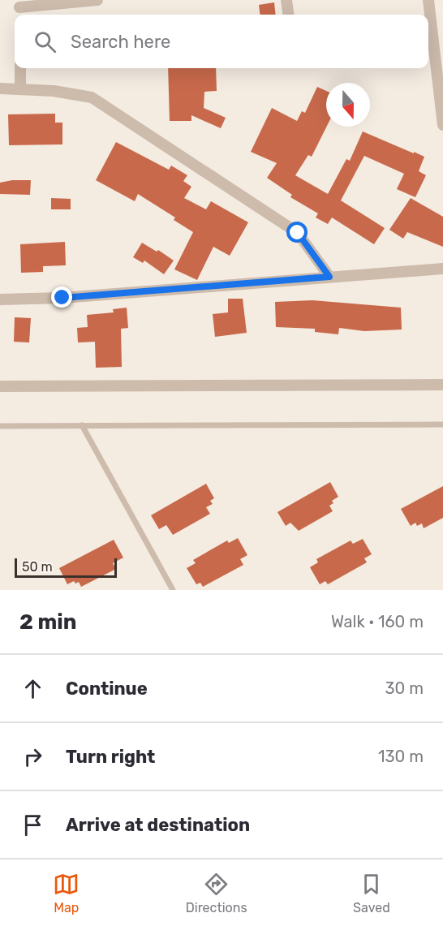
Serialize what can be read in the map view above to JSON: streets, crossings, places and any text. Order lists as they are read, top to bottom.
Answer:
{
  "scale_bar": "50 m",
  "north": "bottom",
  "page": {
    "search": "Search here",
    "scale": "50 m",
    "heading": ["2 min", "Walk · 160 m"],
    "list": [
      ["Continue", "30 m"],
      ["Turn right", "130 m"],
      "Arrive at destination"
    ],
    "nav": ["Map", "Directions", "Saved"]
  }
}
